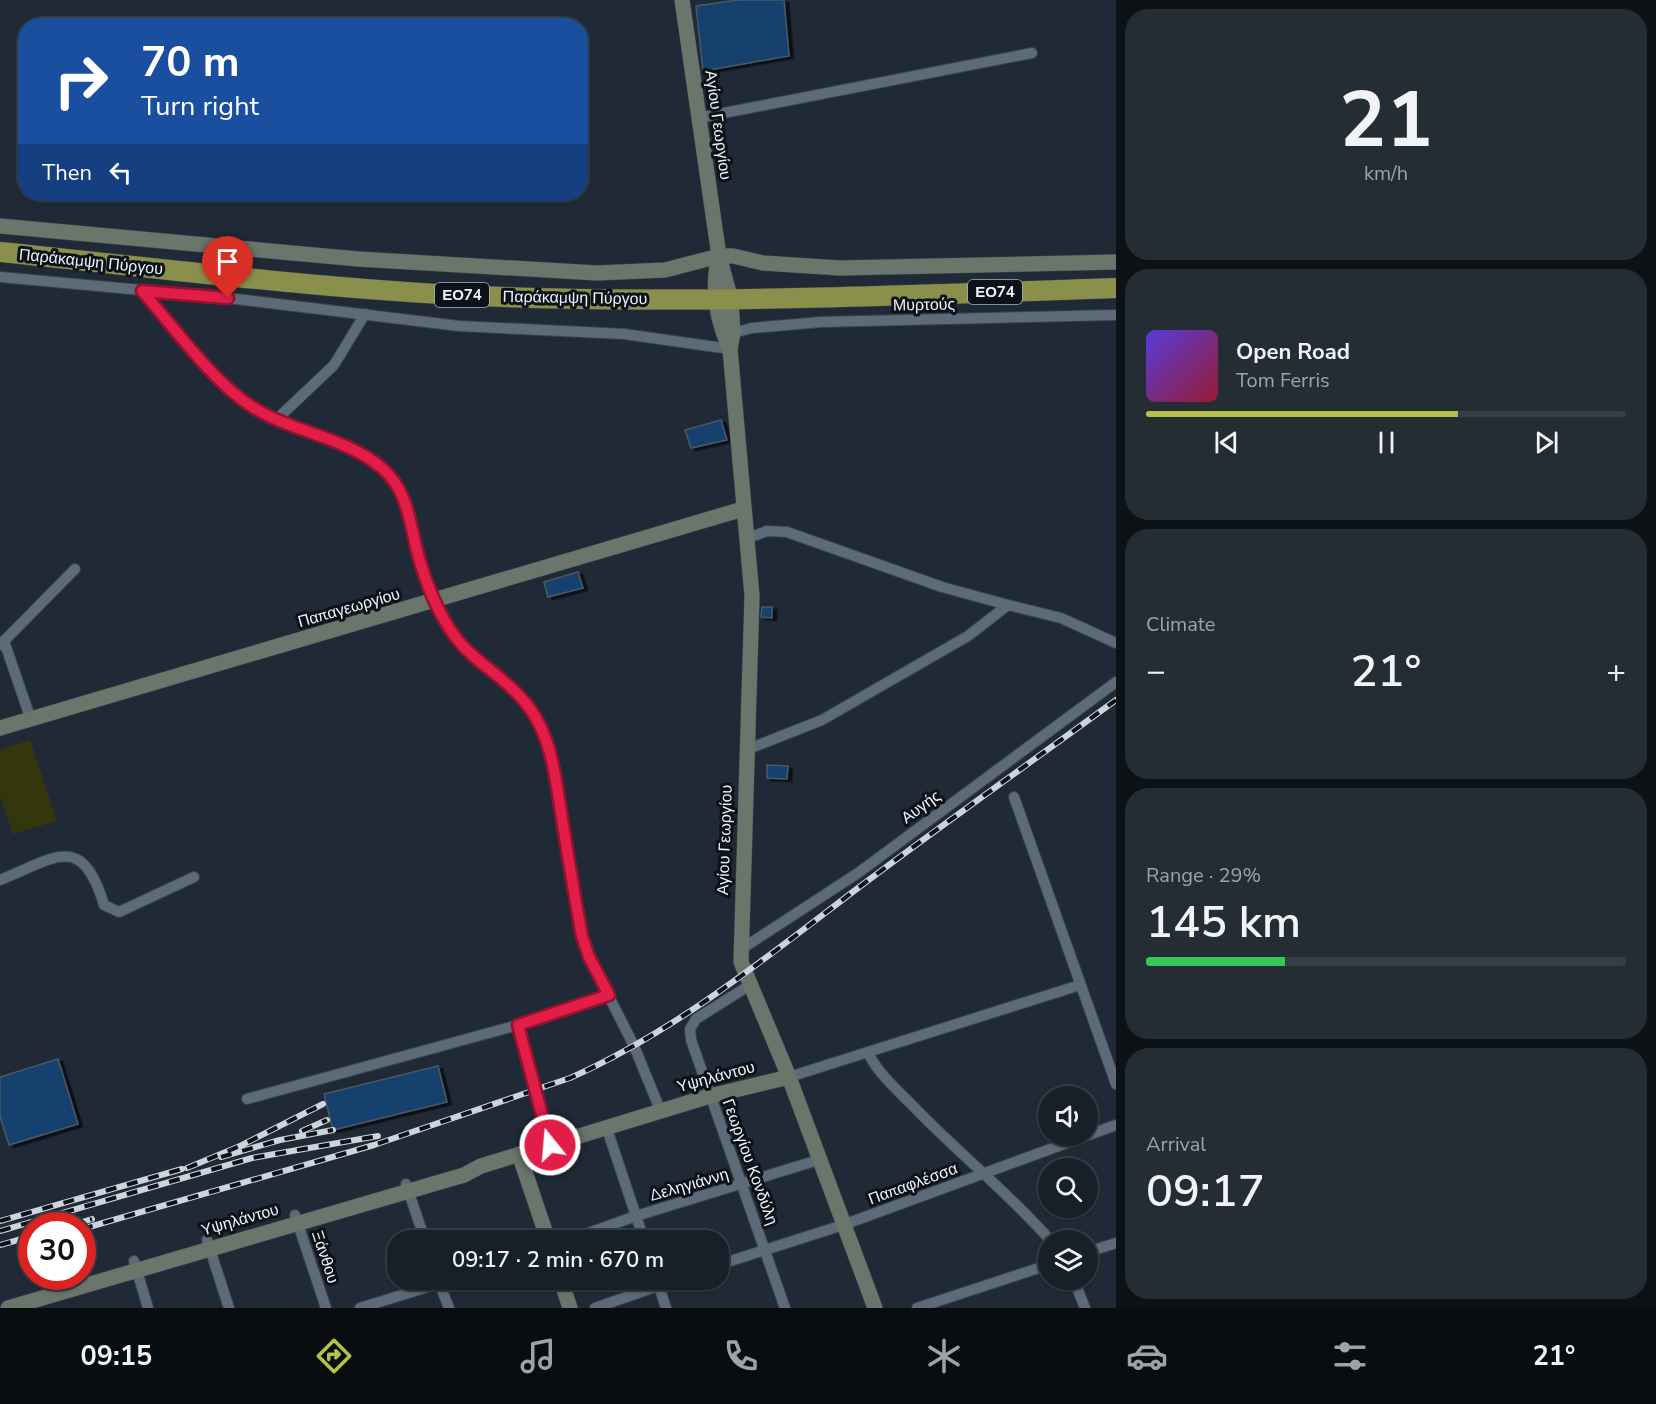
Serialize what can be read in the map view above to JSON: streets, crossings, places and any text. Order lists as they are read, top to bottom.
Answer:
{
  "streets": {
    "highway": ["Παράκαμψη Πύργου", "ΕΟ74"],
    "street": [
      "Αγίου Γεωργίου",
      "Μυρτούς",
      "Παπαγεωργίου",
      "Αυγής",
      "Υψηλάντου",
      "Γεωργίου Κονδύλη",
      "Παπαφλέσσα",
      "Δεληγιάννη",
      "Ξάνθου"
    ]
  },
  "crossings": [
    ["Αγίου Γεωργίου", "Παράκαμψη Πύργου"],
    ["Αγίου Γεωργίου", "Μυρτούς"],
    ["Αγίου Γεωργίου", "Παπαγεωργίου"],
    ["Αγίου Γεωργίου", "Αυγής"],
    ["Αγίου Γεωργίου", "Υψηλάντου"],
    ["Αγίου Γεωργίου", "Γεωργίου Κονδύλη"],
    ["Αγίου Γεωργίου", "Παπαφλέσσα"],
    ["Αγίου Γεωργίου", "Δεληγιάννη"],
    ["Υψηλάντου", "Γεωργίου Κονδύλη"],
    ["Υψηλάντου", "Ξάνθου"],
    ["Γεωργίου Κονδύλη", "Παπαφλέσσα"],
    ["Γεωργίου Κονδύλη", "Δεληγιάννη"]
  ],
  "page": {
    "tile": [
      ["21", "km/h"],
      "Climate",
      ["Range · 29%", "145 km"],
      ["Arrival", "09:17"]
    ],
    "turn": ["70 m", "Turn right"],
    "then": "Then",
    "song": ["Open Road", "Tom Ferris"],
    "heat": ["−", "21°", "+"],
    "limit": "30",
    "trip": "09:17 · 2 min · 670 m",
    "tabs": ["09:15", "21°"]
  }
}
